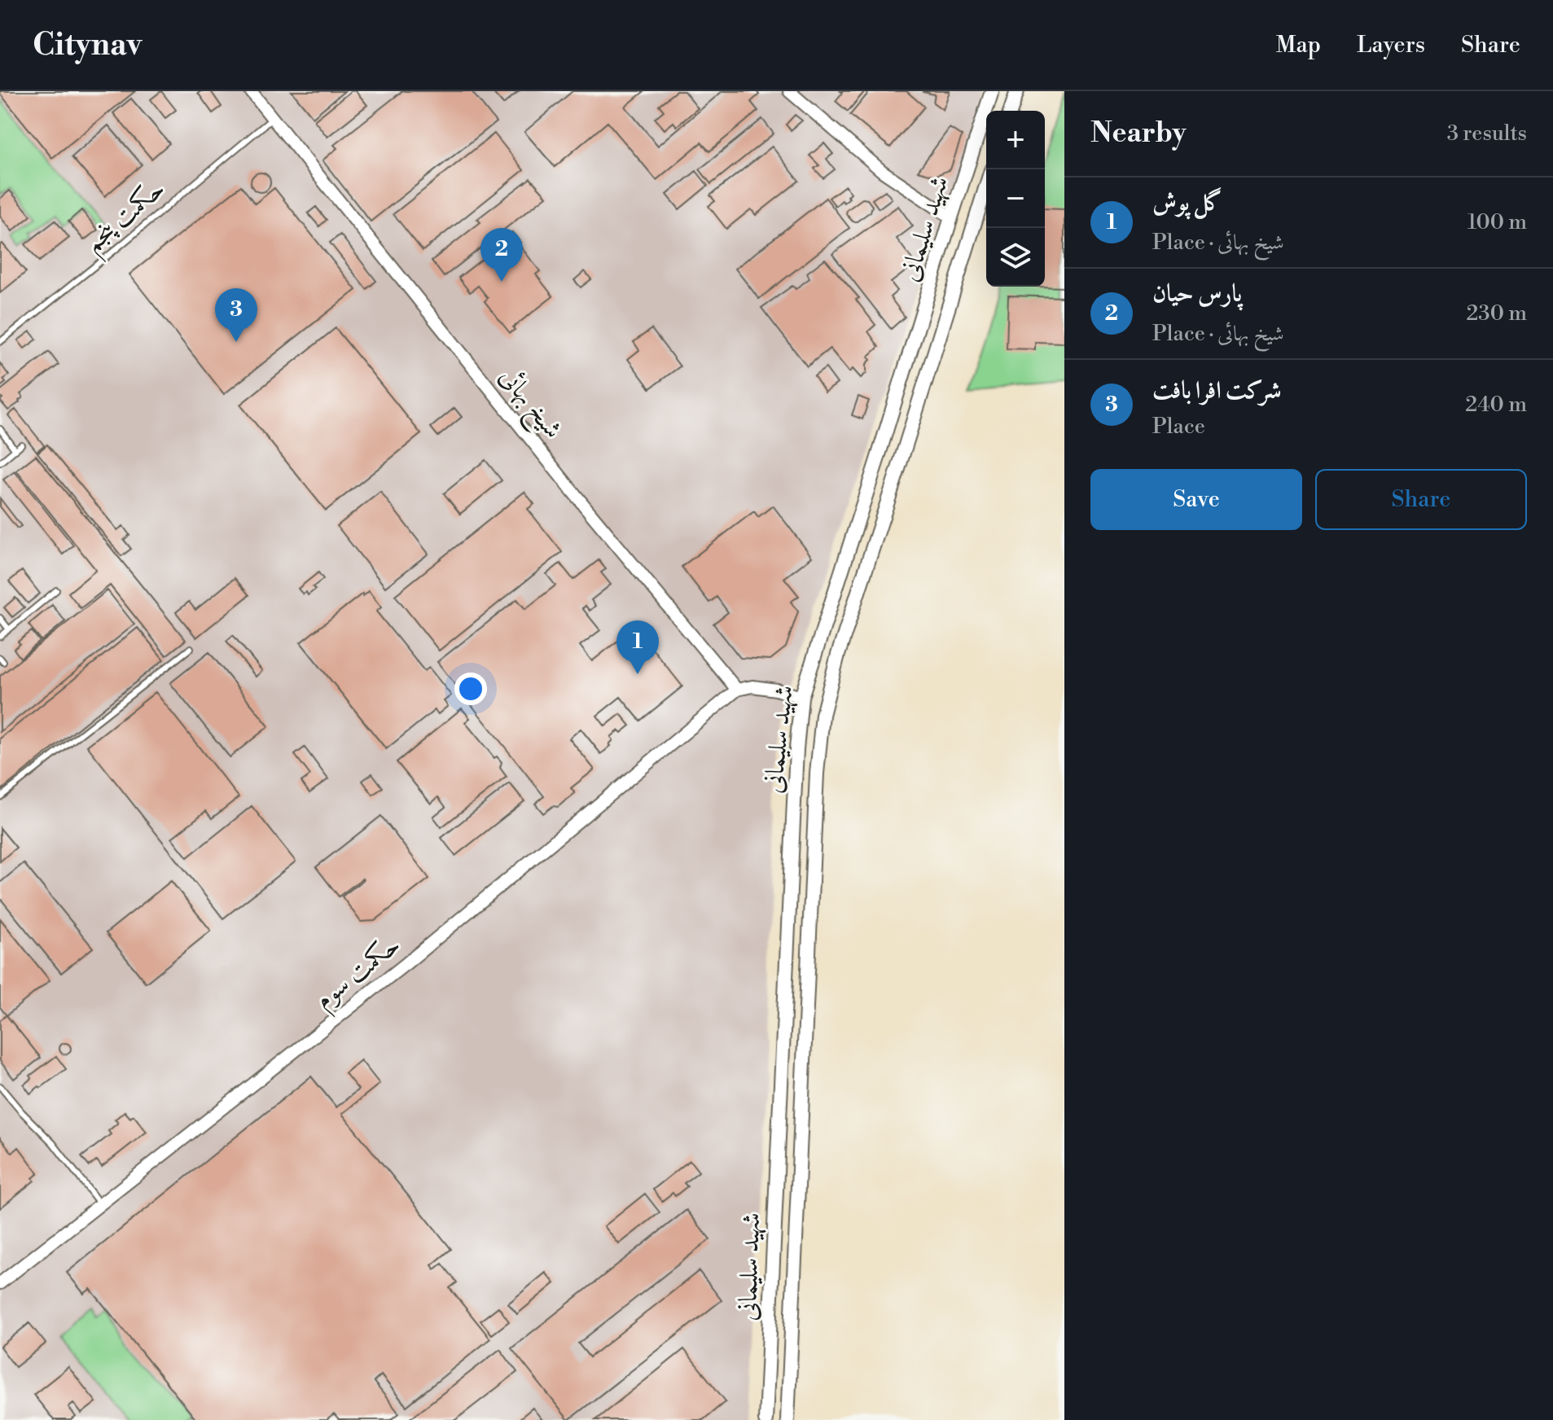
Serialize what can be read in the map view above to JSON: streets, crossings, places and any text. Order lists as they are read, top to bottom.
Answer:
{
  "streets": {
    "main road": ["شهید سلیمانی"],
    "street": ["شیخ بهائی", "حکمت سوم"],
    "lane": ["حکمت پنجم"]
  },
  "crossings": [
    ["حکمت پنجم", "شیخ بهائی"],
    ["شیخ بهائی", "حکمت سوم"]
  ],
  "page": {
    "header": "Citynav",
    "nav": ["Map", "Layers", "Share"],
    "heading": ["Nearby", "3 results"],
    "map_buttons": ["+", "−"],
    "list": [
      {
        "mark": "1",
        "name": "گل پوش",
        "note": "Place · شیخ بهائی",
        "value": "100 m"
      },
      {
        "mark": "2",
        "name": "پارس حیان",
        "note": "Place · شیخ بهائی",
        "value": "230 m"
      },
      {
        "mark": "3",
        "name": "شرکت افرا بافت",
        "note": "Place",
        "value": "240 m"
      }
    ],
    "pins": ["2", "3", "1"],
    "buttons": ["Save", "Share"]
  }
}
